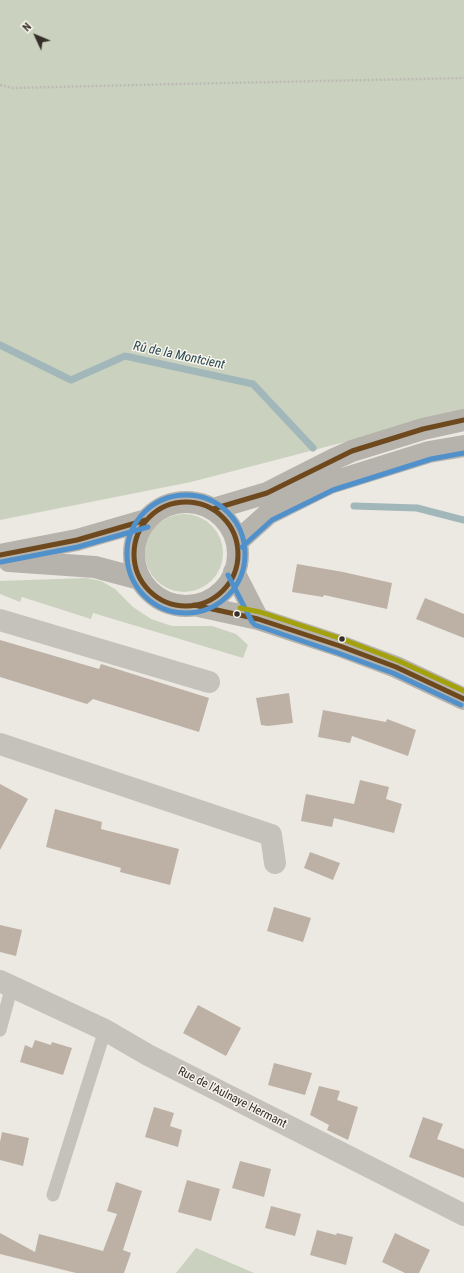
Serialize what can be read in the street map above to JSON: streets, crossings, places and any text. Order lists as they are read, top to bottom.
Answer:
{
  "streets": {
    "street": ["Rue de l'Aulnaye Hermant"]
  },
  "water": ["Rû de la Montcient"],
  "north": "top left"
}
